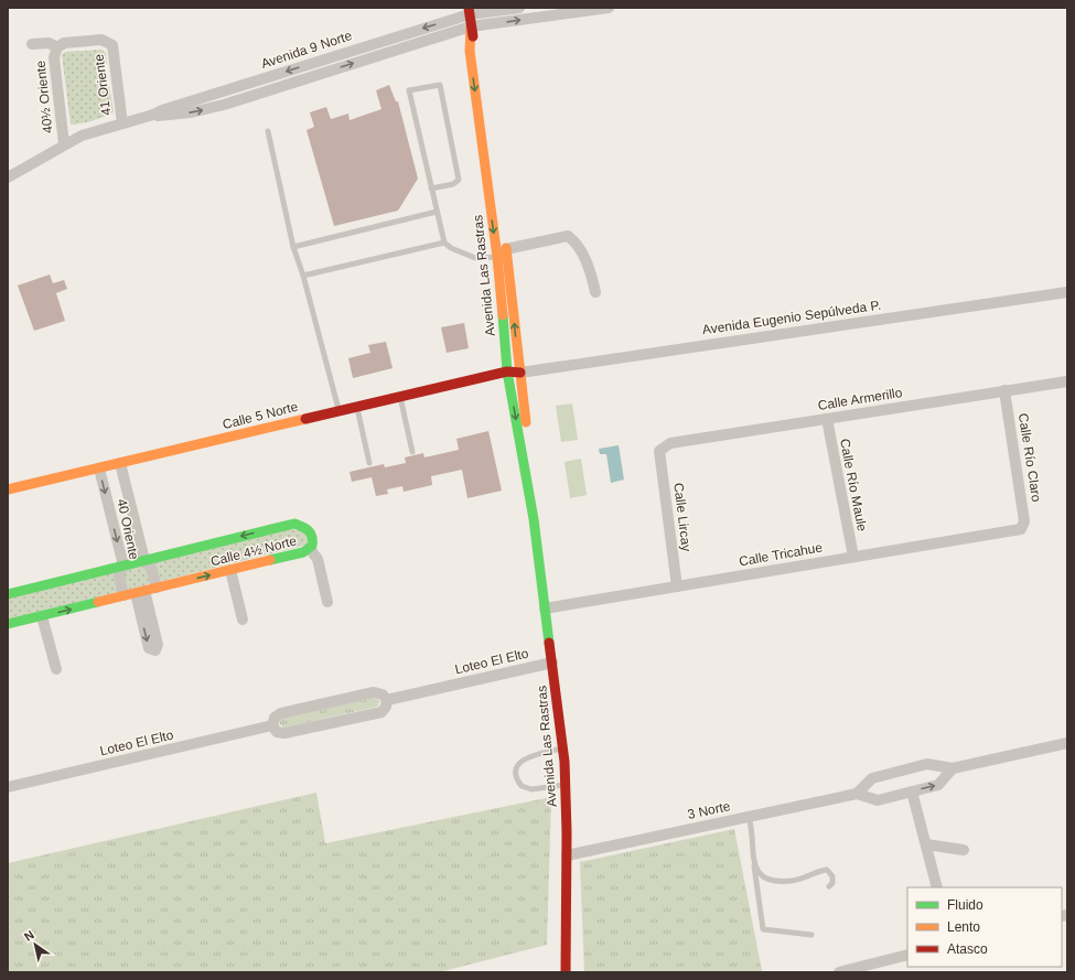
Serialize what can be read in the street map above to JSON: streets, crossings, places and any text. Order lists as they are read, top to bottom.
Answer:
{
  "streets": {
    "street": [
      "Avenida 9 Norte",
      "41 Oriente",
      "40½ Oriente",
      "Avenida Las Rastras",
      "Avenida Eugenio Sepúlveda P.",
      "Calle Armerillo",
      "Calle 5 Norte",
      "Calle Río Claro",
      "Calle Río Maule",
      "Calle Lircay",
      "40 Oriente",
      "Calle 4½ Norte",
      "Calle Tricahue",
      "Loteo El Elto",
      "3 Norte"
    ]
  },
  "crossings": [
    ["Avenida 9 Norte", "41 Oriente"],
    ["Avenida 9 Norte", "40½ Oriente"],
    ["Avenida 9 Norte", "Avenida Las Rastras"],
    ["41 Oriente", "40½ Oriente"],
    ["Avenida Las Rastras", "Avenida Eugenio Sepúlveda P."],
    ["Avenida Las Rastras", "Calle 5 Norte"],
    ["Avenida Las Rastras", "Calle Tricahue"],
    ["Avenida Las Rastras", "Loteo El Elto"],
    ["Avenida Las Rastras", "3 Norte"],
    ["Avenida Eugenio Sepúlveda P.", "Calle 5 Norte"],
    ["Calle Armerillo", "Calle Río Claro"],
    ["Calle Armerillo", "Calle Río Maule"],
    ["Calle Armerillo", "Calle Lircay"],
    ["Calle 5 Norte", "40 Oriente"],
    ["Calle Río Claro", "Calle Tricahue"],
    ["Calle Río Maule", "Calle Tricahue"],
    ["Calle Lircay", "Calle Tricahue"],
    ["40 Oriente", "Calle 4½ Norte"]
  ],
  "legend": ["Fluido", "Lento", "Atasco"],
  "north": "top left"
}
